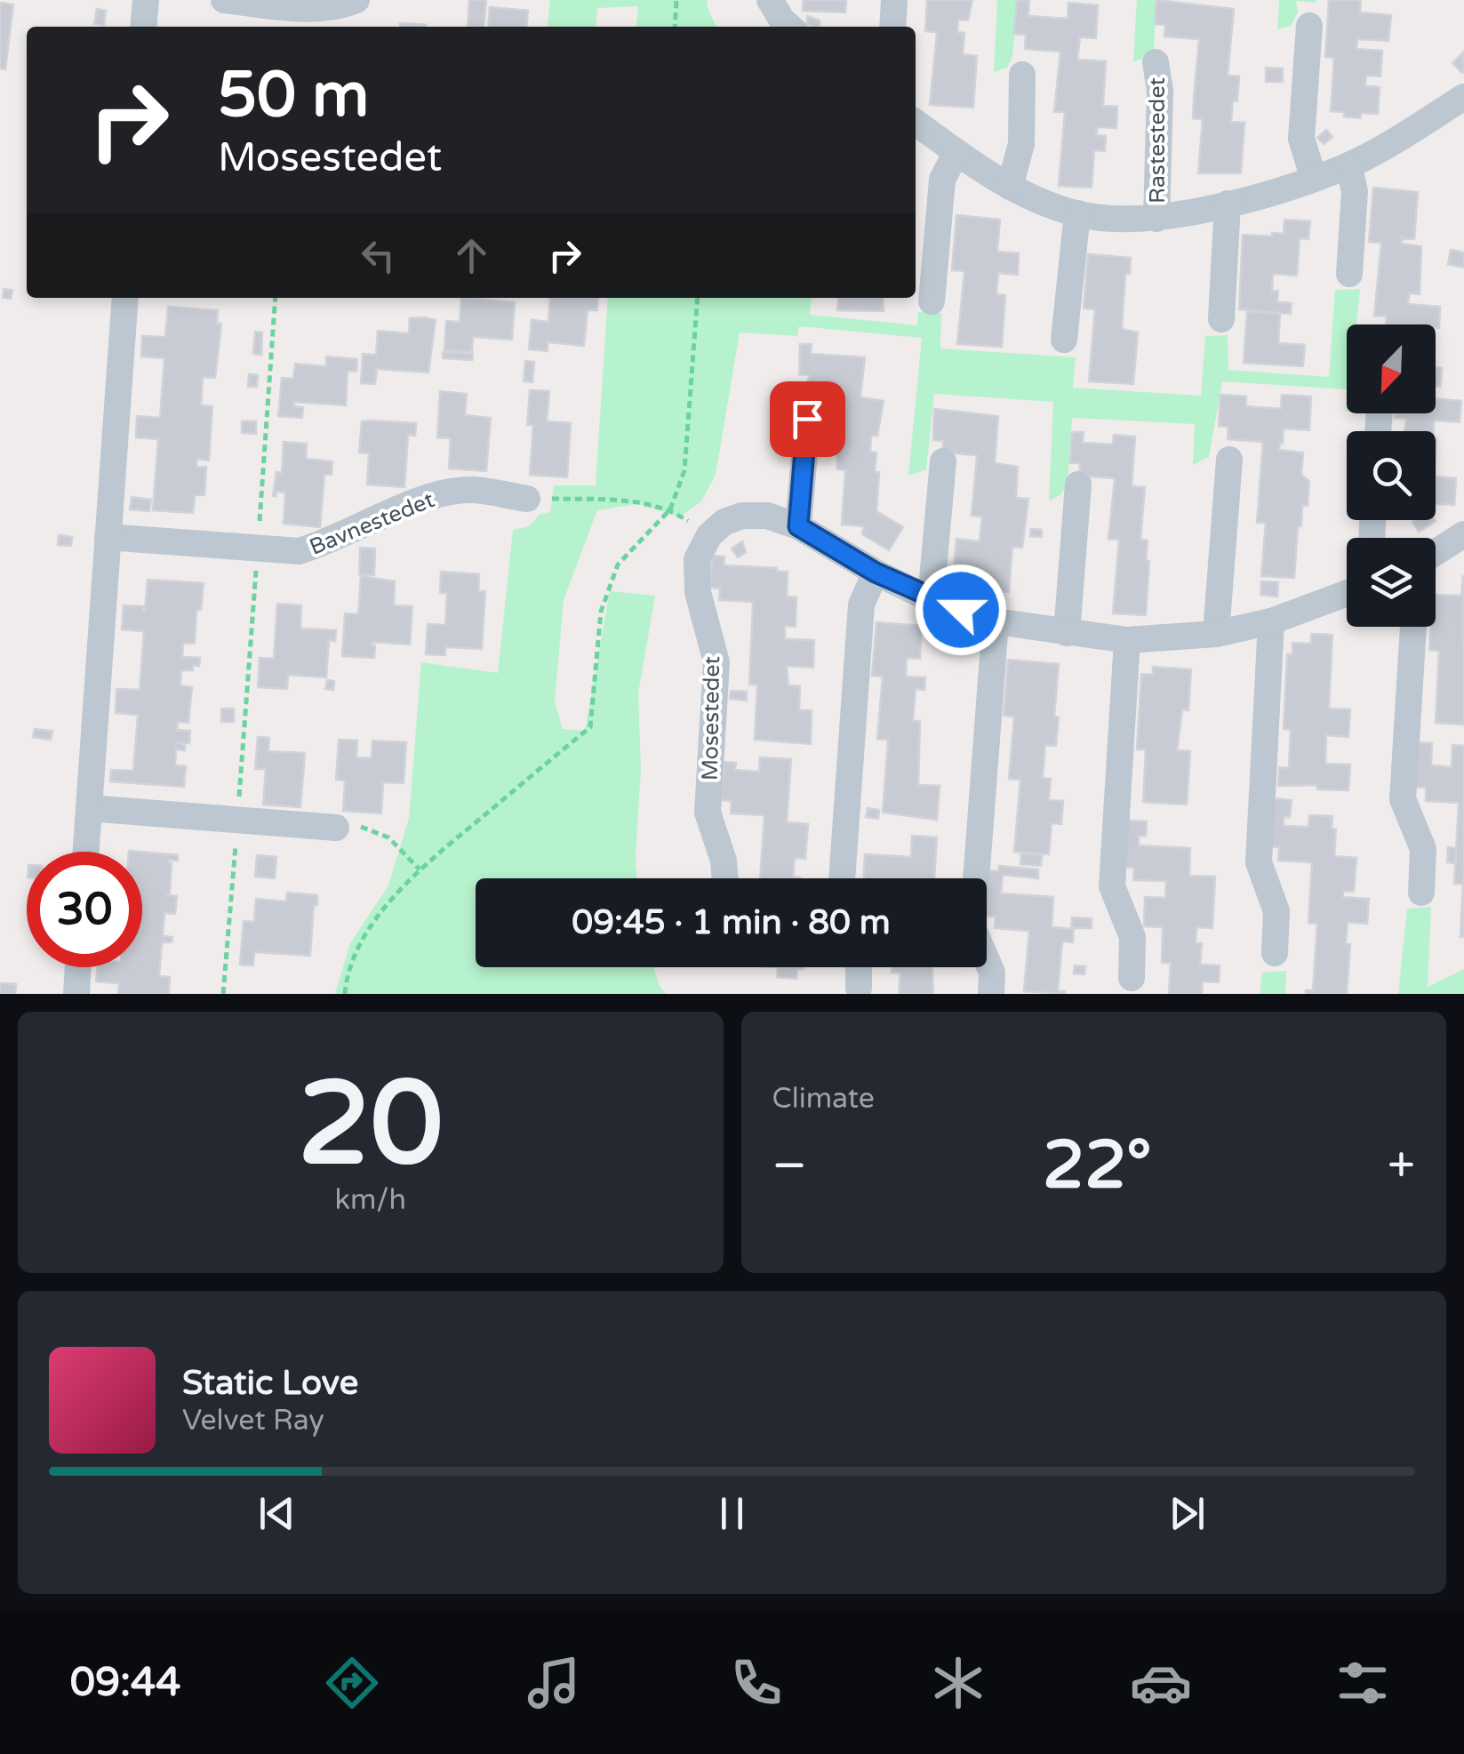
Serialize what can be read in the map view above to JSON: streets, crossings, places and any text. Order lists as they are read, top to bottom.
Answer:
{
  "streets": {
    "street": ["Rastestedet", "Bavnestedet", "Mosestedet"]
  },
  "north": "bottom left",
  "page": {
    "turn": ["50 m", "Mosestedet"],
    "limit": "30",
    "trip": "09:45 · 1 min · 80 m",
    "tile": [
      ["20", "km/h"],
      "Climate"
    ],
    "heat": ["−", "22°", "+"],
    "song": ["Static Love", "Velvet Ray"],
    "tabs": "09:44"
  }
}
